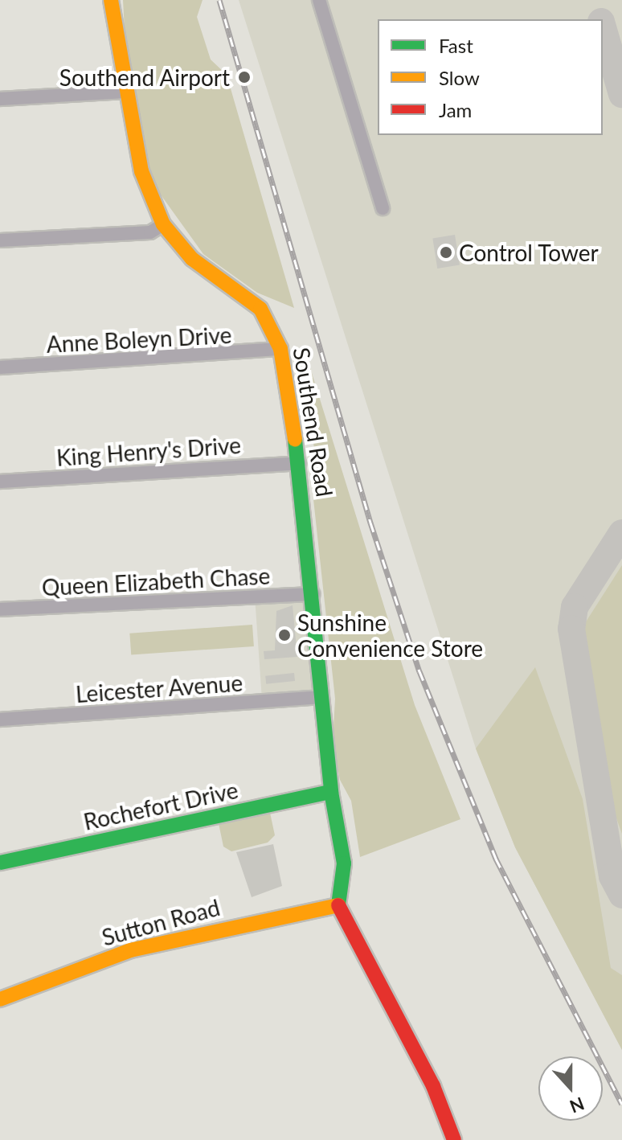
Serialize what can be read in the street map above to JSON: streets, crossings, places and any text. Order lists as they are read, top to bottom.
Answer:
{
  "streets": {
    "street": [
      "Anne Boleyn Drive",
      "Southend Road",
      "King Henry's Drive",
      "Queen Elizabeth Chase",
      "Leicester Avenue",
      "Rochefort Drive",
      "Sutton Road"
    ]
  },
  "crossings": [
    ["Anne Boleyn Drive", "Southend Road"],
    ["Southend Road", "King Henry's Drive"],
    ["Southend Road", "Queen Elizabeth Chase"],
    ["Southend Road", "Leicester Avenue"],
    ["Southend Road", "Rochefort Drive"],
    ["Southend Road", "Sutton Road"]
  ],
  "places": ["Southend Airport", "Control Tower", "Sunshine Convenience Store"],
  "legend": ["Fast", "Slow", "Jam"],
  "north": "bottom"
}
